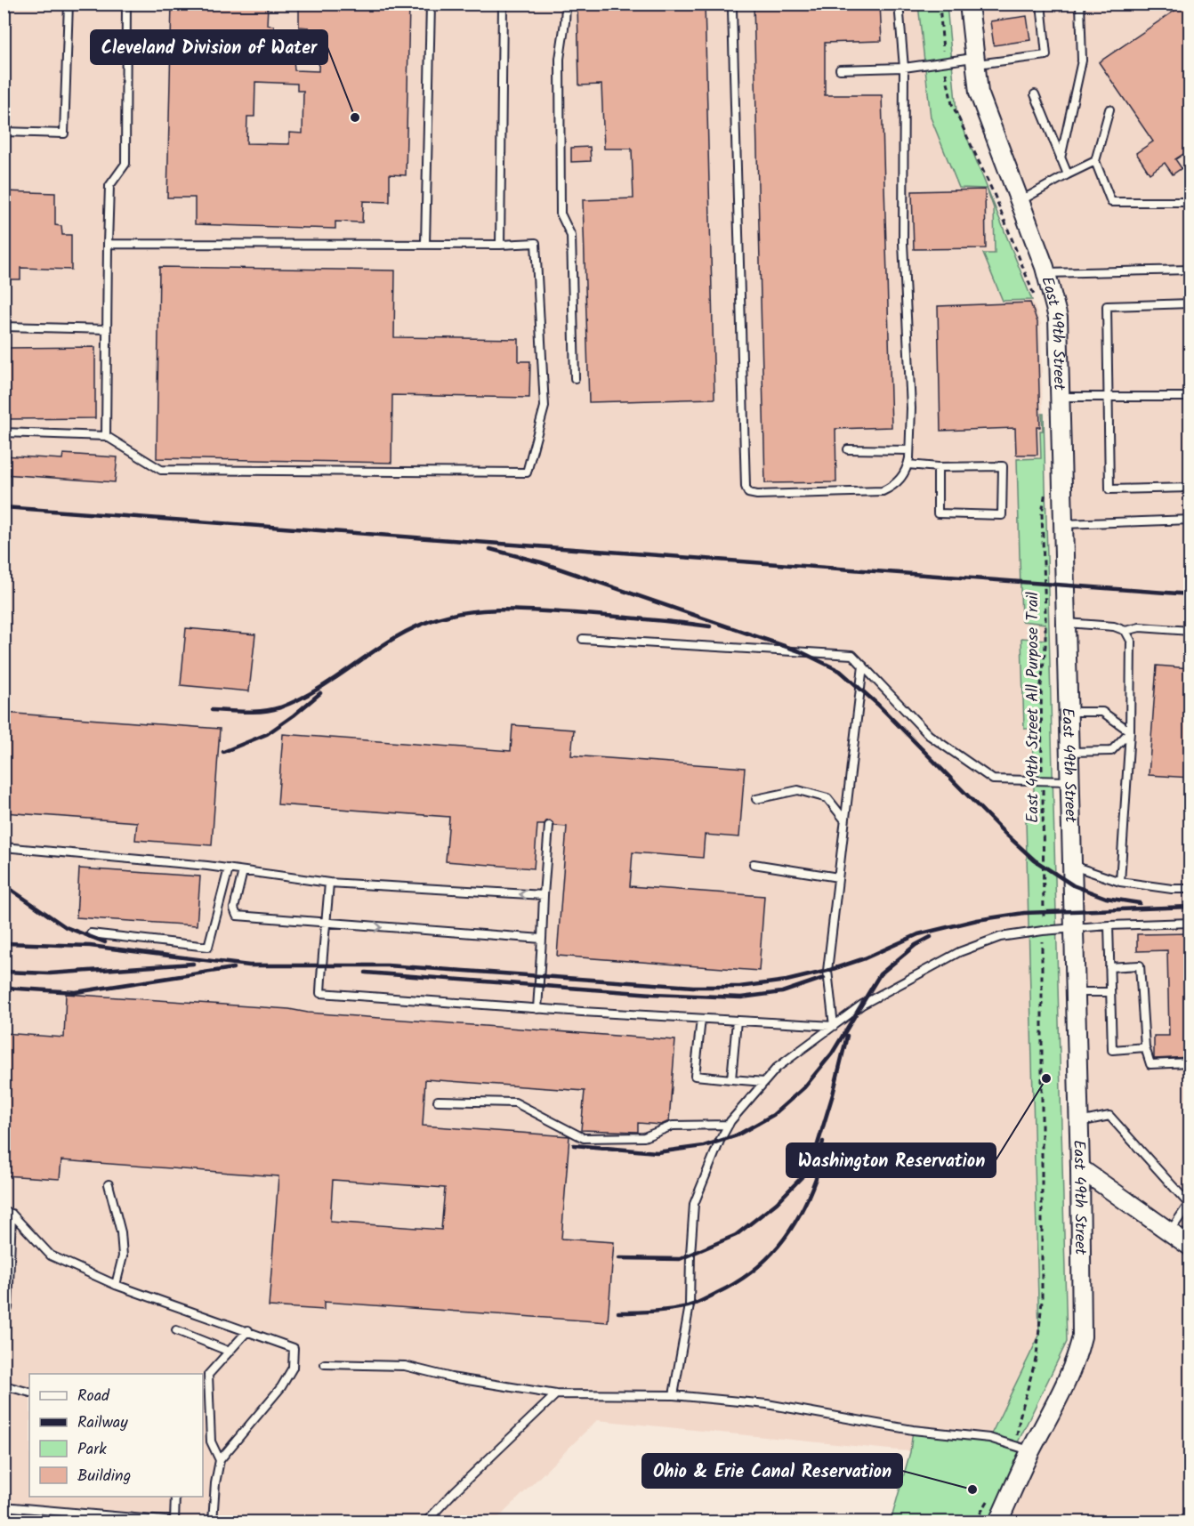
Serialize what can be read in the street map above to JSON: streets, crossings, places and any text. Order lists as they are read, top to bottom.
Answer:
{
  "streets": {
    "street": ["East 49th Street"],
    "path": ["East 49th Street All Purpose Trail"]
  },
  "places": ["Cleveland Division of Water", "Washington Reservation", "Ohio & Erie Canal Reservation"],
  "legend": [
    "Road",
    "Railway",
    "Park",
    "Building"
  ]
}
